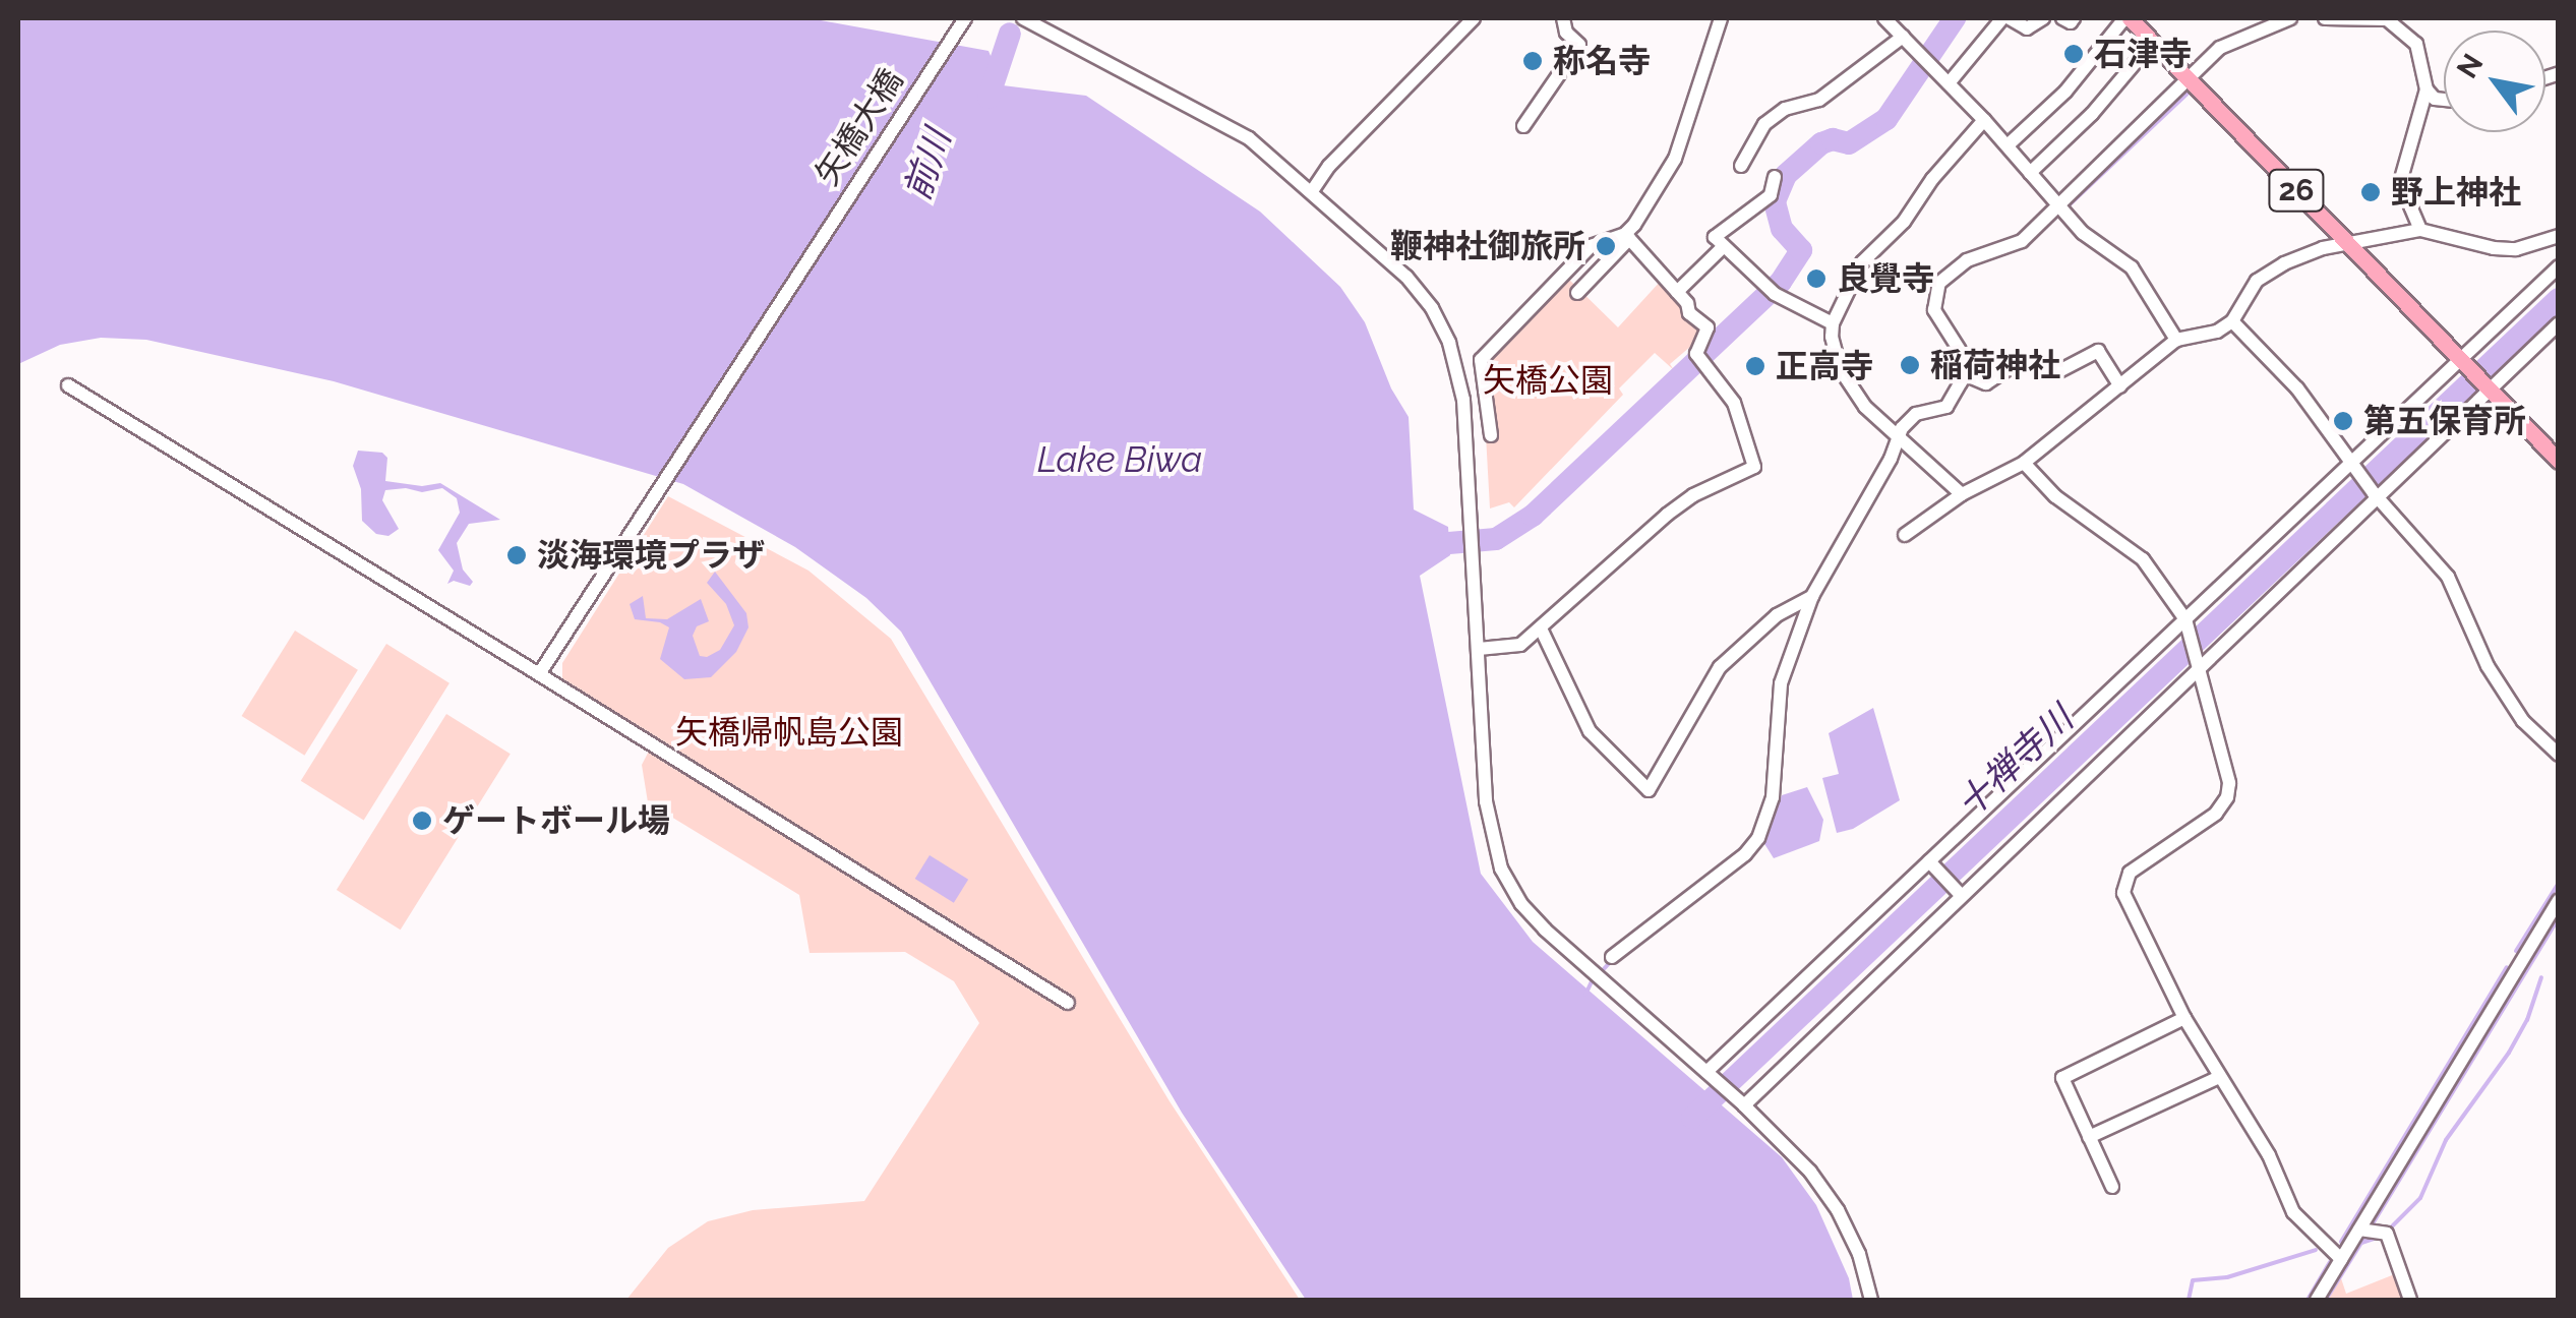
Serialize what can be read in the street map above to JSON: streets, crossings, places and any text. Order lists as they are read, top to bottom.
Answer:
{
  "streets": {
    "main road": ["26"],
    "street": ["矢橋大橋"]
  },
  "water": ["前川", "Lake Biwa", "十禅寺川"],
  "parks": ["矢橋公園", "矢橋帰帆島公園"],
  "places": [
    "石津寺",
    "称名寺",
    "野上神社",
    "鞭神社御旅所",
    "良覺寺",
    "稲荷神社",
    "正高寺",
    "第五保育所",
    "淡海環境プラザ",
    "ゲートボール場"
  ],
  "north": "top left"
}
